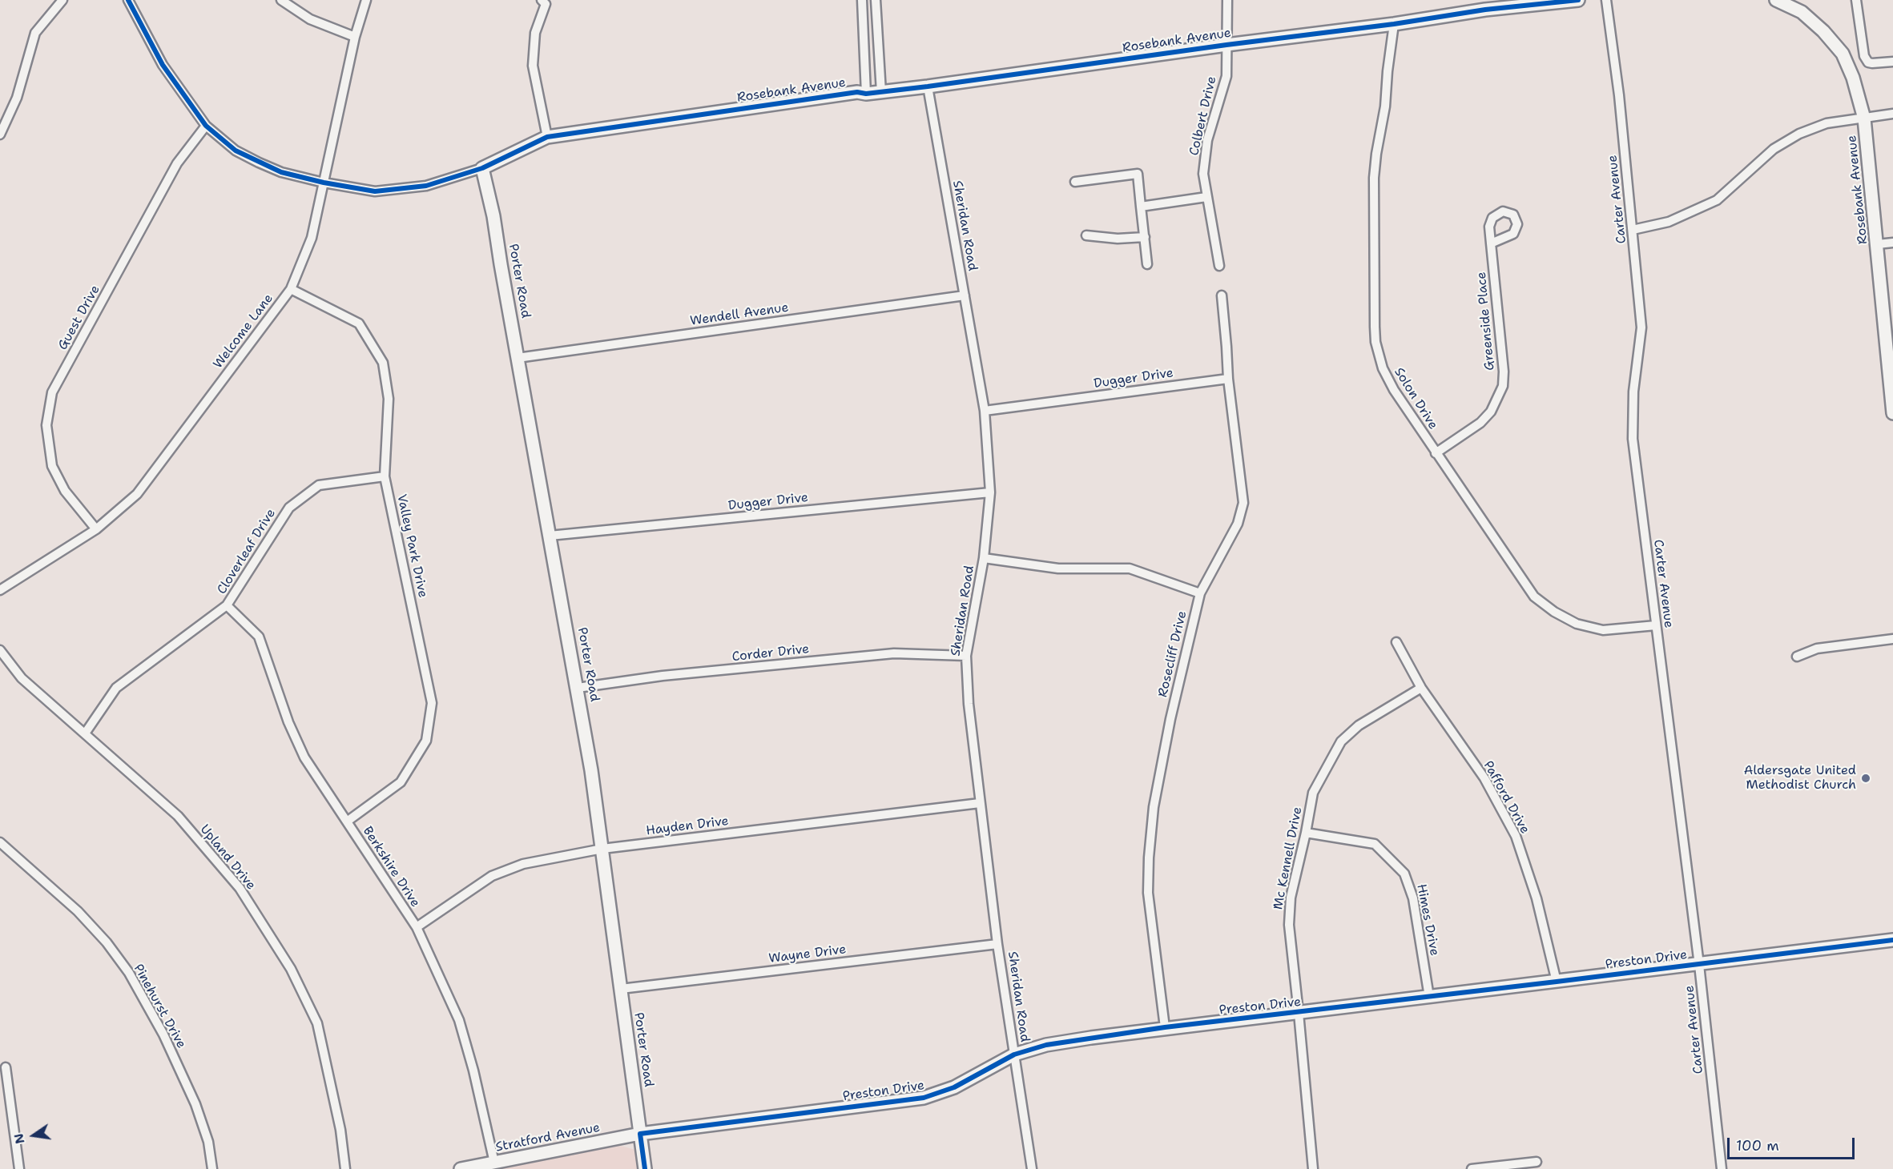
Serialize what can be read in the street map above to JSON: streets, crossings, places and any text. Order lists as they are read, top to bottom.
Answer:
{
  "streets": {
    "street": [
      "Rosebank Avenue",
      "Colbert Drive",
      "Carter Avenue",
      "Sheridan Road",
      "Porter Road",
      "Wendell Avenue",
      "Guest Drive",
      "Greenside Place",
      "Welcome Lane",
      "Dugger Drive",
      "Solon Drive",
      "Valley Park Drive",
      "Cloverleaf Drive",
      "Corder Drive",
      "Rosecliff Drive",
      "Pafford Drive",
      "Hayden Drive",
      "Upland Drive",
      "Mc Kennell Drive",
      "Berkshire Drive",
      "Himes Drive",
      "Wayne Drive",
      "Preston Drive",
      "Pinehurst Drive",
      "Stratford Avenue"
    ]
  },
  "crossings": [
    ["Rosebank Avenue", "Colbert Drive"],
    ["Rosebank Avenue", "Sheridan Road"],
    ["Rosebank Avenue", "Porter Road"],
    ["Rosebank Avenue", "Guest Drive"],
    ["Rosebank Avenue", "Welcome Lane"],
    ["Rosebank Avenue", "Solon Drive"],
    ["Carter Avenue", "Solon Drive"],
    ["Carter Avenue", "Preston Drive"],
    ["Sheridan Road", "Wendell Avenue"],
    ["Sheridan Road", "Dugger Drive"],
    ["Sheridan Road", "Corder Drive"],
    ["Sheridan Road", "Hayden Drive"],
    ["Sheridan Road", "Wayne Drive"],
    ["Sheridan Road", "Preston Drive"],
    ["Porter Road", "Wendell Avenue"],
    ["Porter Road", "Dugger Drive"],
    ["Porter Road", "Corder Drive"],
    ["Porter Road", "Hayden Drive"],
    ["Porter Road", "Wayne Drive"],
    ["Porter Road", "Preston Drive"],
    ["Porter Road", "Stratford Avenue"],
    ["Guest Drive", "Welcome Lane"],
    ["Greenside Place", "Solon Drive"],
    ["Welcome Lane", "Valley Park Drive"],
    ["Dugger Drive", "Rosecliff Drive"],
    ["Valley Park Drive", "Cloverleaf Drive"],
    ["Valley Park Drive", "Berkshire Drive"],
    ["Cloverleaf Drive", "Upland Drive"],
    ["Cloverleaf Drive", "Berkshire Drive"],
    ["Rosecliff Drive", "Preston Drive"],
    ["Pafford Drive", "Mc Kennell Drive"],
    ["Pafford Drive", "Preston Drive"],
    ["Hayden Drive", "Berkshire Drive"],
    ["Mc Kennell Drive", "Himes Drive"],
    ["Mc Kennell Drive", "Preston Drive"],
    ["Berkshire Drive", "Stratford Avenue"],
    ["Himes Drive", "Preston Drive"],
    ["Preston Drive", "Stratford Avenue"]
  ],
  "places": ["Aldersgate United Methodist Church"],
  "scale_bar": "100 m",
  "north": "left"
}
